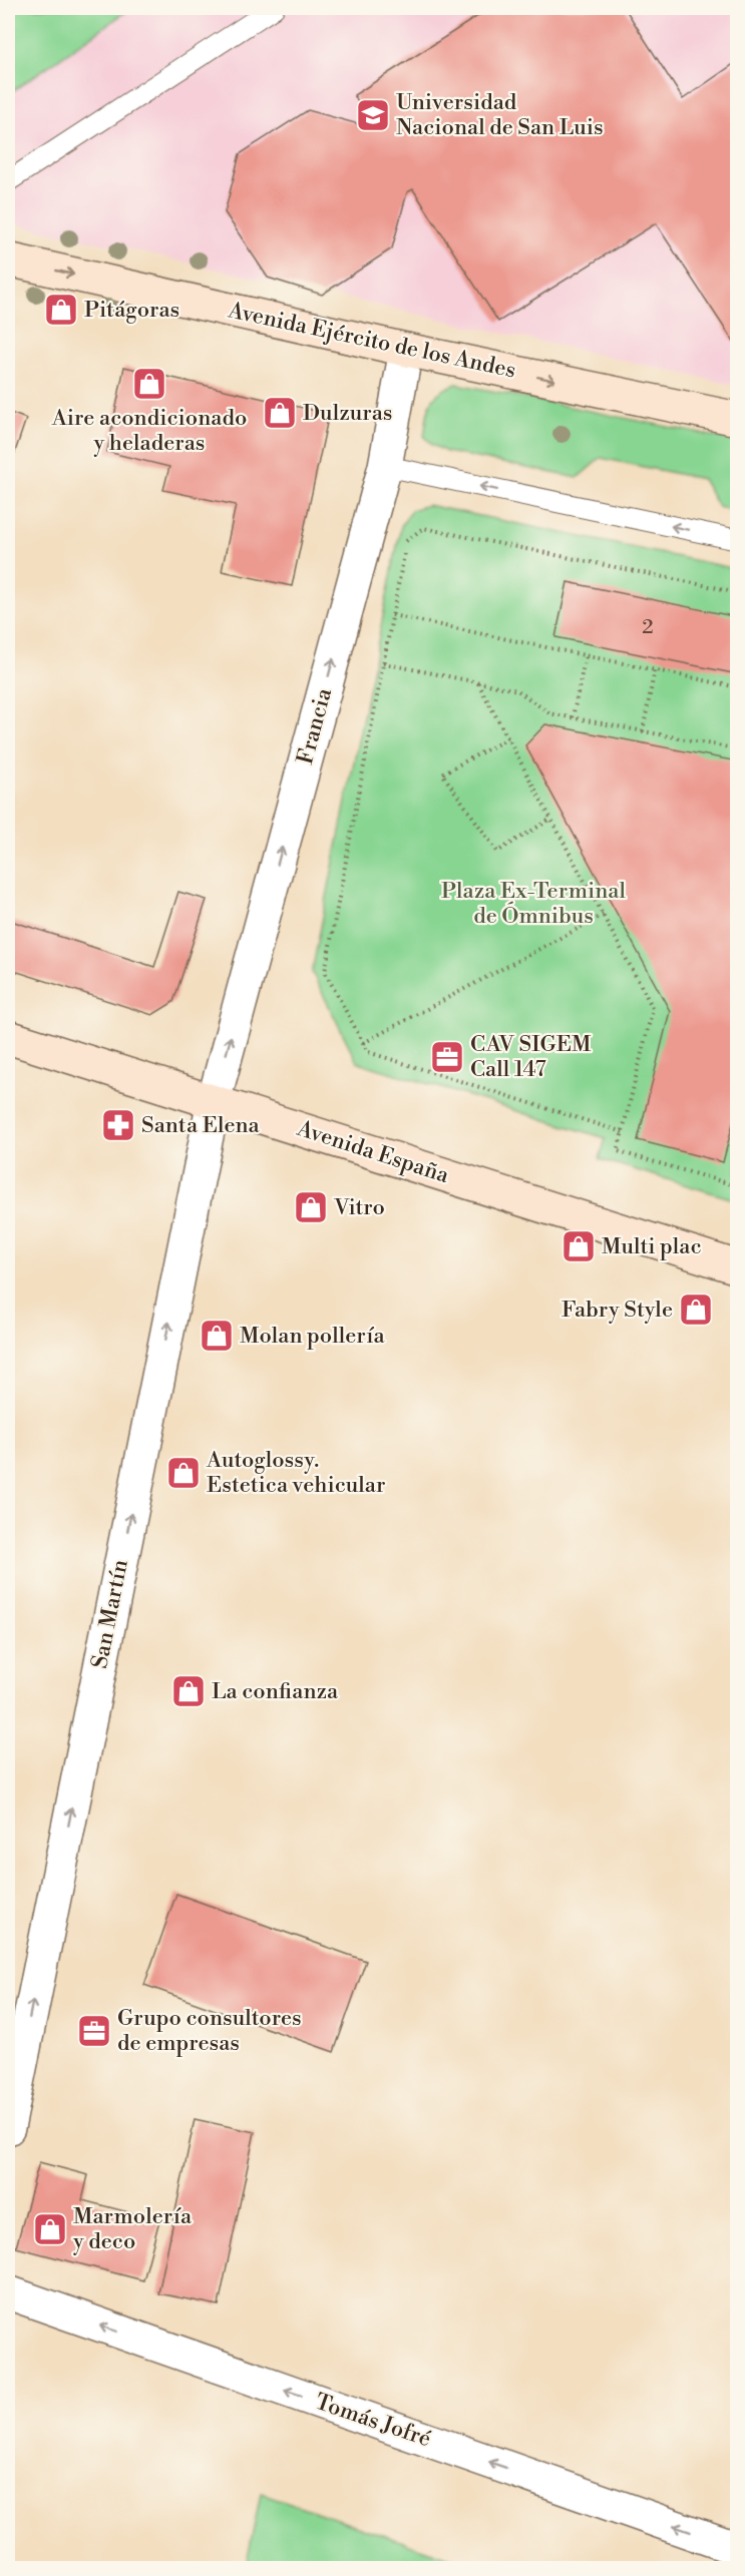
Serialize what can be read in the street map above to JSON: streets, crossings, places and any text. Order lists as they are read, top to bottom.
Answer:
{
  "streets": {
    "main road": ["Avenida Ejército de los Andes", "Avenida España"],
    "street": ["Francia", "San Martín", "Tomás Jofré"]
  },
  "crossings": [
    ["Avenida Ejército de los Andes", "Francia"],
    ["Francia", "Avenida España"],
    ["Francia", "San Martín"],
    ["Avenida España", "San Martín"]
  ],
  "one_way": [
    "Avenida Ejército de los Andes",
    "Francia",
    "San Martín",
    "Tomás Jofré"
  ],
  "parks": ["Plaza Ex-Terminal de Ómnibus"],
  "places": {
    "school or university": ["Universidad Nacional de San Luis"],
    "shop": [
      "Pitágoras",
      "Aire acondicionado y heladeras",
      "Dulzuras",
      "Vitro",
      "Multi plac",
      "Fabry Style",
      "Molan pollería",
      "Autoglossy. Estetica vehicular",
      "La confianza",
      "Marmolería y deco"
    ],
    "office": ["CAV SIGEM Call 147", "Grupo consultores de empresas"],
    "pharmacy": ["Santa Elena"]
  },
  "house_numbers": ["2"]
}
